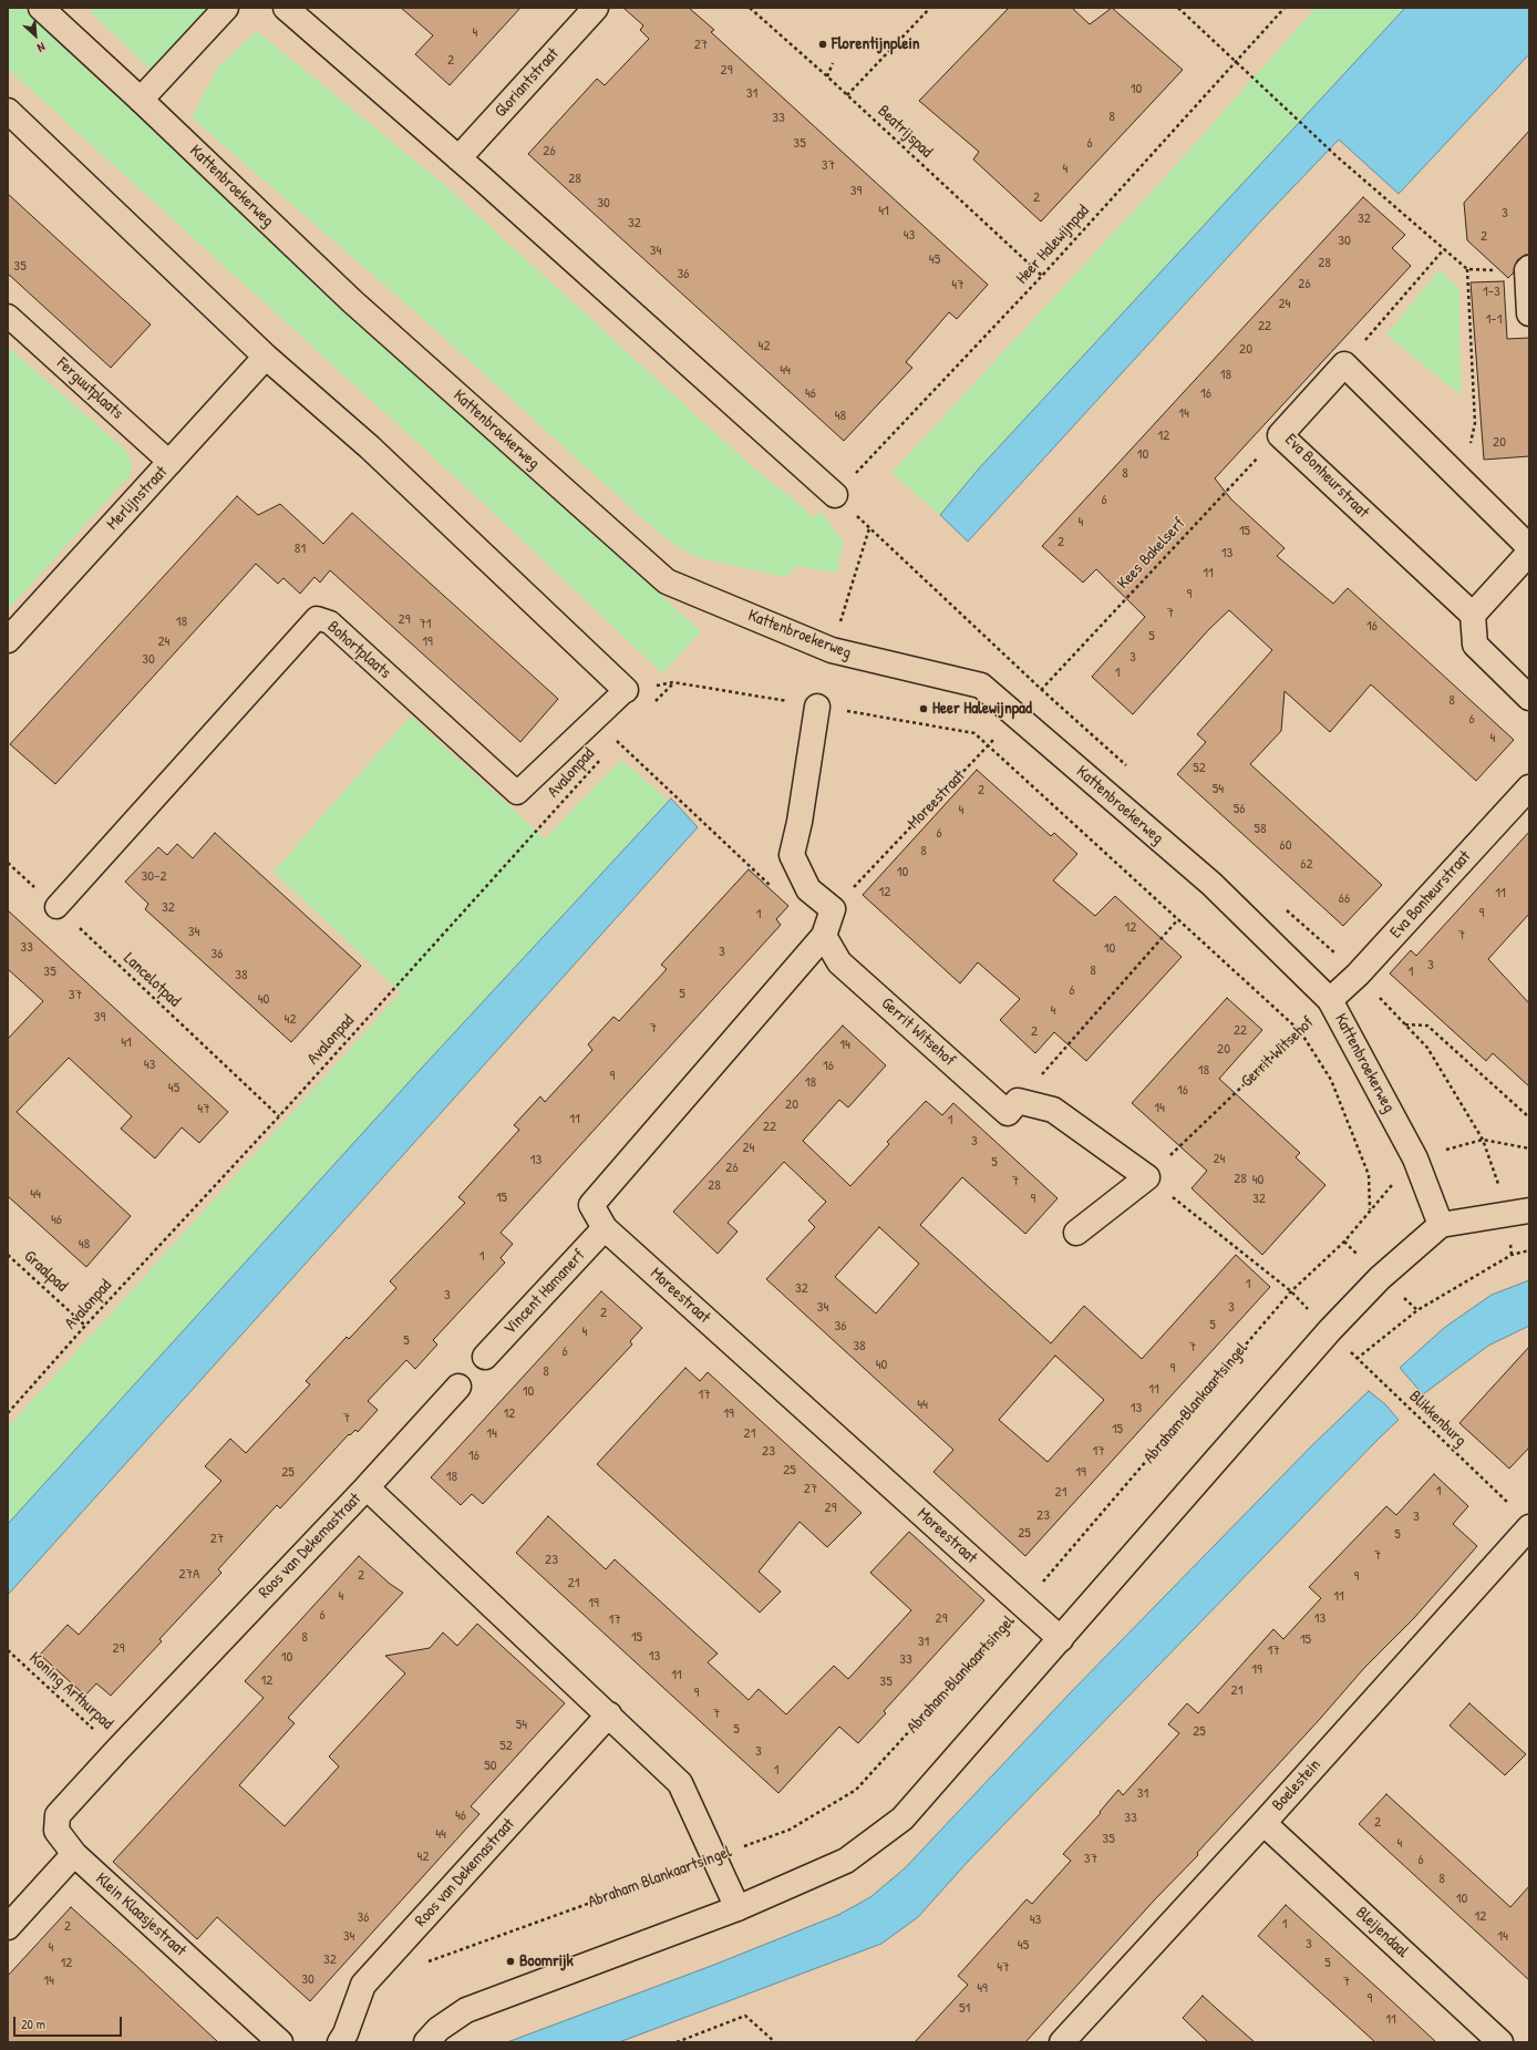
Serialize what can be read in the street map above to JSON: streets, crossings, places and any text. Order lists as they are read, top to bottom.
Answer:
{
  "streets": {
    "street": [
      "Gloriantstraat",
      "Kattenbroekerweg",
      "Eva Bonheurstraat",
      "Merlijnstraat",
      "Moreestraat",
      "Gerrit Witsehof",
      "Vincent Hamanerf",
      "Roos van Dekemastraat",
      "Boelestein",
      "Klein Klaasjestraat",
      "Bleijendaal"
    ],
    "lane": ["Ferguutplaats", "Bohortplaats"],
    "path": [
      "Beatrijspad",
      "Heer Halewijnpad",
      "Kees Bakelserf",
      "Avalonpad",
      "Lancelotpad",
      "Graalpad",
      "Abraham Blankaartsingel",
      "Blikkenburg",
      "Koning Arthurpad"
    ]
  },
  "crossings": [
    ["Beatrijspad", "Heer Halewijnpad"],
    ["Kattenbroekerweg", "Eva Bonheurstraat"],
    ["Kattenbroekerweg", "Moreestraat"],
    ["Kattenbroekerweg", "Gerrit Witsehof"],
    ["Kattenbroekerweg", "Abraham Blankaartsingel"],
    ["Ferguutplaats", "Merlijnstraat"],
    ["Eva Bonheurstraat", "Kees Bakelserf"],
    ["Eva Bonheurstraat", "Gerrit Witsehof"],
    ["Kees Bakelserf", "Moreestraat"],
    ["Bohortplaats", "Lancelotpad"],
    ["Avalonpad", "Lancelotpad"],
    ["Avalonpad", "Graalpad"],
    ["Moreestraat", "Gerrit Witsehof"],
    ["Moreestraat", "Vincent Hamanerf"],
    ["Moreestraat", "Abraham Blankaartsingel"],
    ["Abraham Blankaartsingel", "Roos van Dekemastraat"],
    ["Roos van Dekemastraat", "Koning Arthurpad"],
    ["Roos van Dekemastraat", "Klein Klaasjestraat"],
    ["Boelestein", "Bleijendaal"]
  ],
  "places": ["Florentijnplein", "Heer Halewijnpad", "Boomrijk"],
  "house_numbers": [
    "4",
    "27",
    "2",
    "29",
    "10",
    "31",
    "8",
    "33",
    "35",
    "6",
    "26",
    "37",
    "4",
    "28",
    "39",
    "2",
    "30",
    "41",
    "3",
    "32",
    "32",
    "43",
    "2",
    "30",
    "34",
    "45",
    "28",
    "35",
    "36",
    "26",
    "47",
    "1-3",
    "24",
    "1-1",
    "22",
    "42",
    "20",
    "44",
    "18",
    "46",
    "16",
    "14",
    "48",
    "12",
    "20",
    "10",
    "8",
    "6",
    "4",
    "15",
    "2",
    "81",
    "13",
    "11",
    "9",
    "7",
    "29",
    "18",
    "71",
    "16",
    "5",
    "24",
    "19",
    "3",
    "30",
    "1",
    "8",
    "6",
    "4",
    "52",
    "54",
    "2",
    "56",
    "4",
    "58",
    "6",
    "60",
    "8",
    "62",
    "10",
    "30-2",
    "12",
    "11",
    "66",
    "32",
    "9",
    "1",
    "12",
    "34",
    "7",
    "33",
    "10",
    "3",
    "36",
    "3",
    "8",
    "35",
    "1",
    "38",
    "6",
    "5",
    "37",
    "40",
    "4",
    "39",
    "42",
    "7",
    "22",
    "2",
    "41",
    "14",
    "20",
    "43",
    "16",
    "18",
    "9",
    "18",
    "45",
    "16",
    "20",
    "14",
    "47",
    "11",
    "1",
    "22",
    "3",
    "24",
    "24",
    "13",
    "5",
    "26",
    "28",
    "40",
    "7",
    "28",
    "44",
    "15",
    "9",
    "32",
    "46",
    "48",
    "1",
    "1",
    "32",
    "3",
    "34",
    "3",
    "2",
    "5",
    "36",
    "4",
    "5",
    "38",
    "7",
    "6",
    "40",
    "9",
    "8",
    "11",
    "10",
    "17",
    "44",
    "13",
    "12",
    "19",
    "7",
    "15",
    "14",
    "21",
    "23",
    "17",
    "16",
    "25",
    "25",
    "19",
    "18",
    "27",
    "1",
    "21",
    "29",
    "23",
    "3",
    "25",
    "5",
    "27",
    "7",
    "23",
    "27A",
    "2",
    "9",
    "21",
    "4",
    "11",
    "19",
    "6",
    "29",
    "13",
    "17",
    "8",
    "15",
    "15",
    "31",
    "29",
    "17",
    "13",
    "10",
    "33",
    "19",
    "11",
    "12",
    "35",
    "21",
    "9",
    "7",
    "54",
    "5",
    "25",
    "52",
    "3",
    "50",
    "1",
    "31",
    "46",
    "33",
    "2",
    "44",
    "35",
    "4",
    "42",
    "37",
    "6",
    "8",
    "10",
    "12",
    "36",
    "43",
    "1",
    "2",
    "34",
    "14",
    "3",
    "45",
    "4",
    "32",
    "12",
    "5",
    "47",
    "30",
    "14",
    "7",
    "49",
    "9",
    "51",
    "11"
  ],
  "scale_bar": "20 m",
  "north": "bottom right"
}
